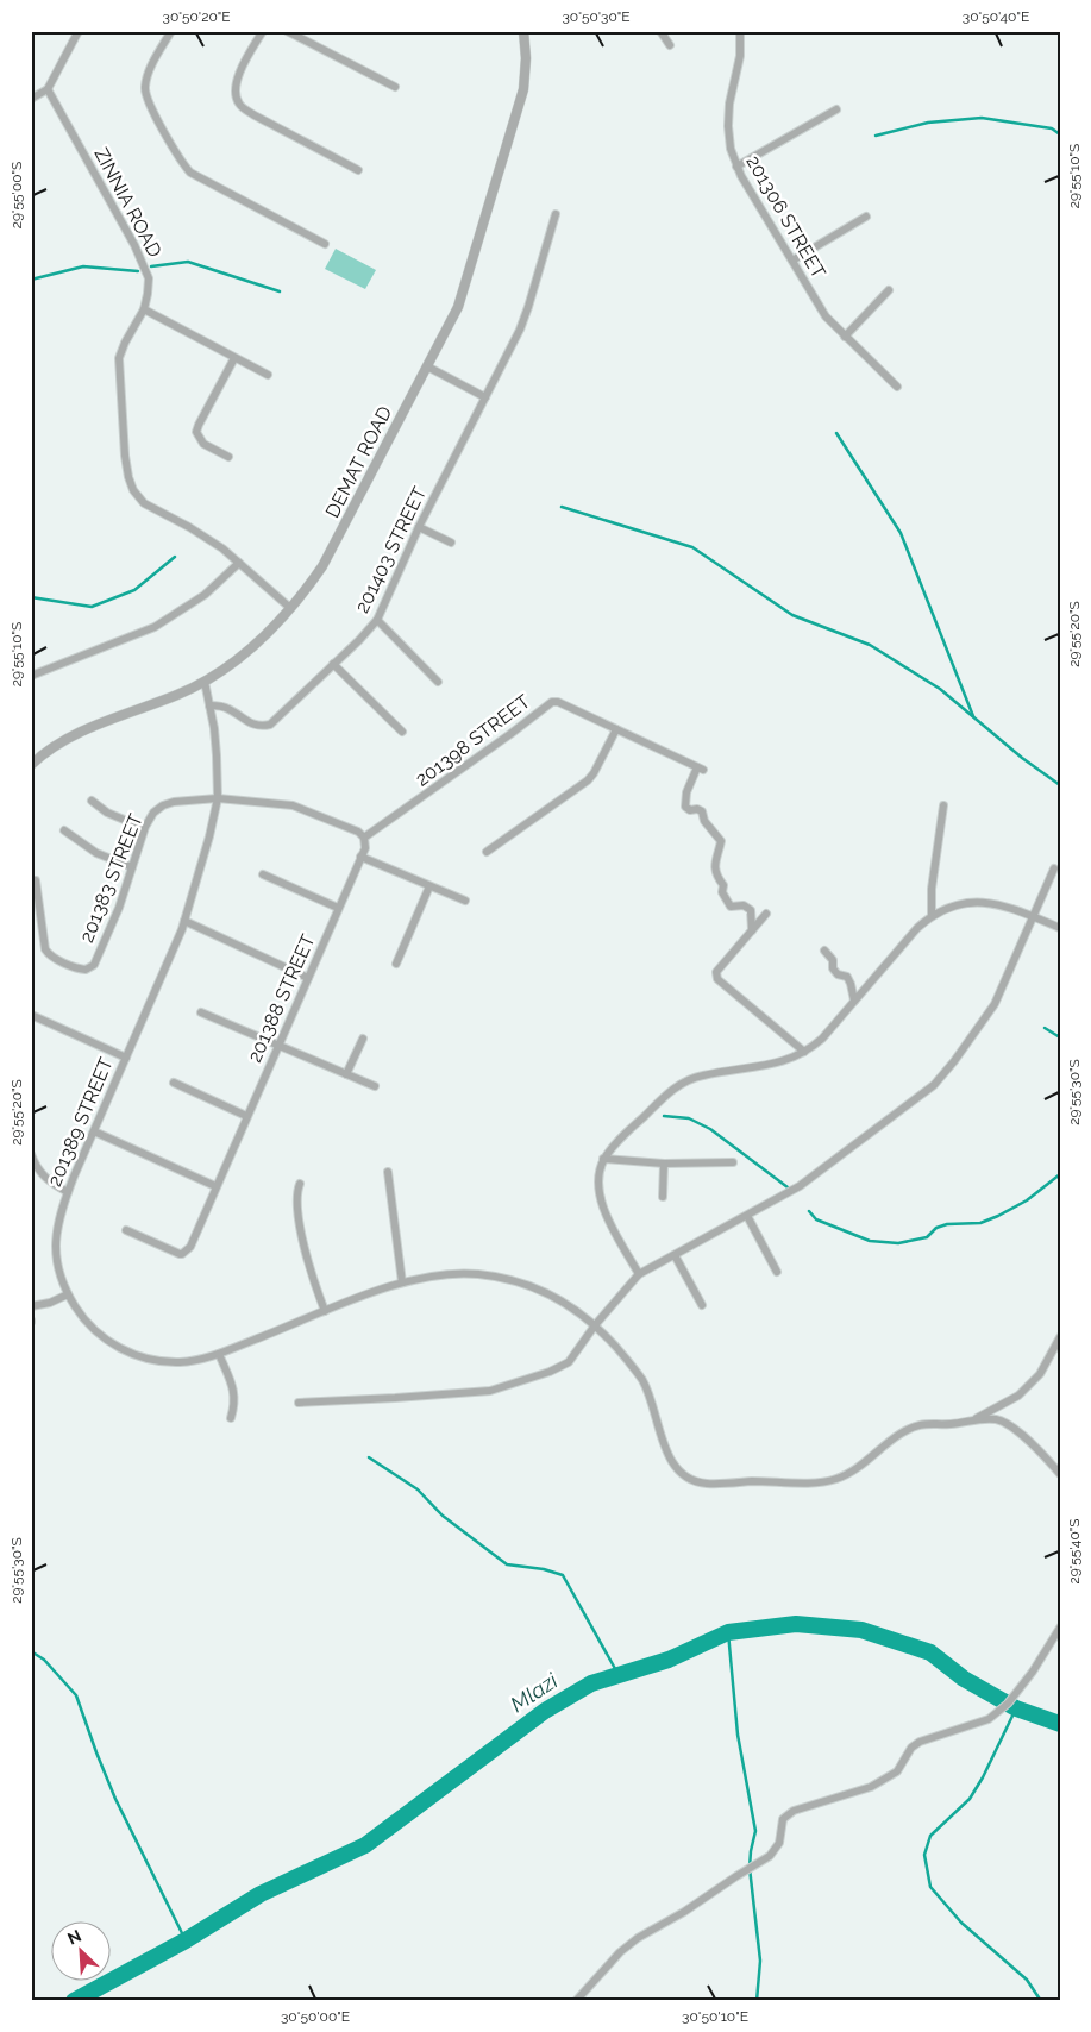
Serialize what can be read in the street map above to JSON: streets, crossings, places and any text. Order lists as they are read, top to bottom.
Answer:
{
  "streets": {
    "street": [
      "ZINNIA ROAD",
      "201306 STREET",
      "DEMAT ROAD",
      "201403 STREET",
      "201398 STREET",
      "201383 STREET",
      "201388 STREET",
      "201389 STREET"
    ]
  },
  "crossings": [
    ["ZINNIA ROAD", "DEMAT ROAD"],
    ["DEMAT ROAD", "201389 STREET"],
    ["201403 STREET", "201389 STREET"],
    ["201398 STREET", "201388 STREET"],
    ["201383 STREET", "201389 STREET"]
  ],
  "water": ["Mlazi"],
  "north": "top left",
  "coordinates": [
    "30°50'20\"E",
    "30°50'30\"E",
    "30°50'40\"E",
    "29°55'10\"S",
    "29°55'00\"S",
    "29°55'20\"S",
    "29°55'30\"S",
    "29°55'40\"S",
    "30°50'00\"E",
    "30°50'10\"E"
  ]
}
